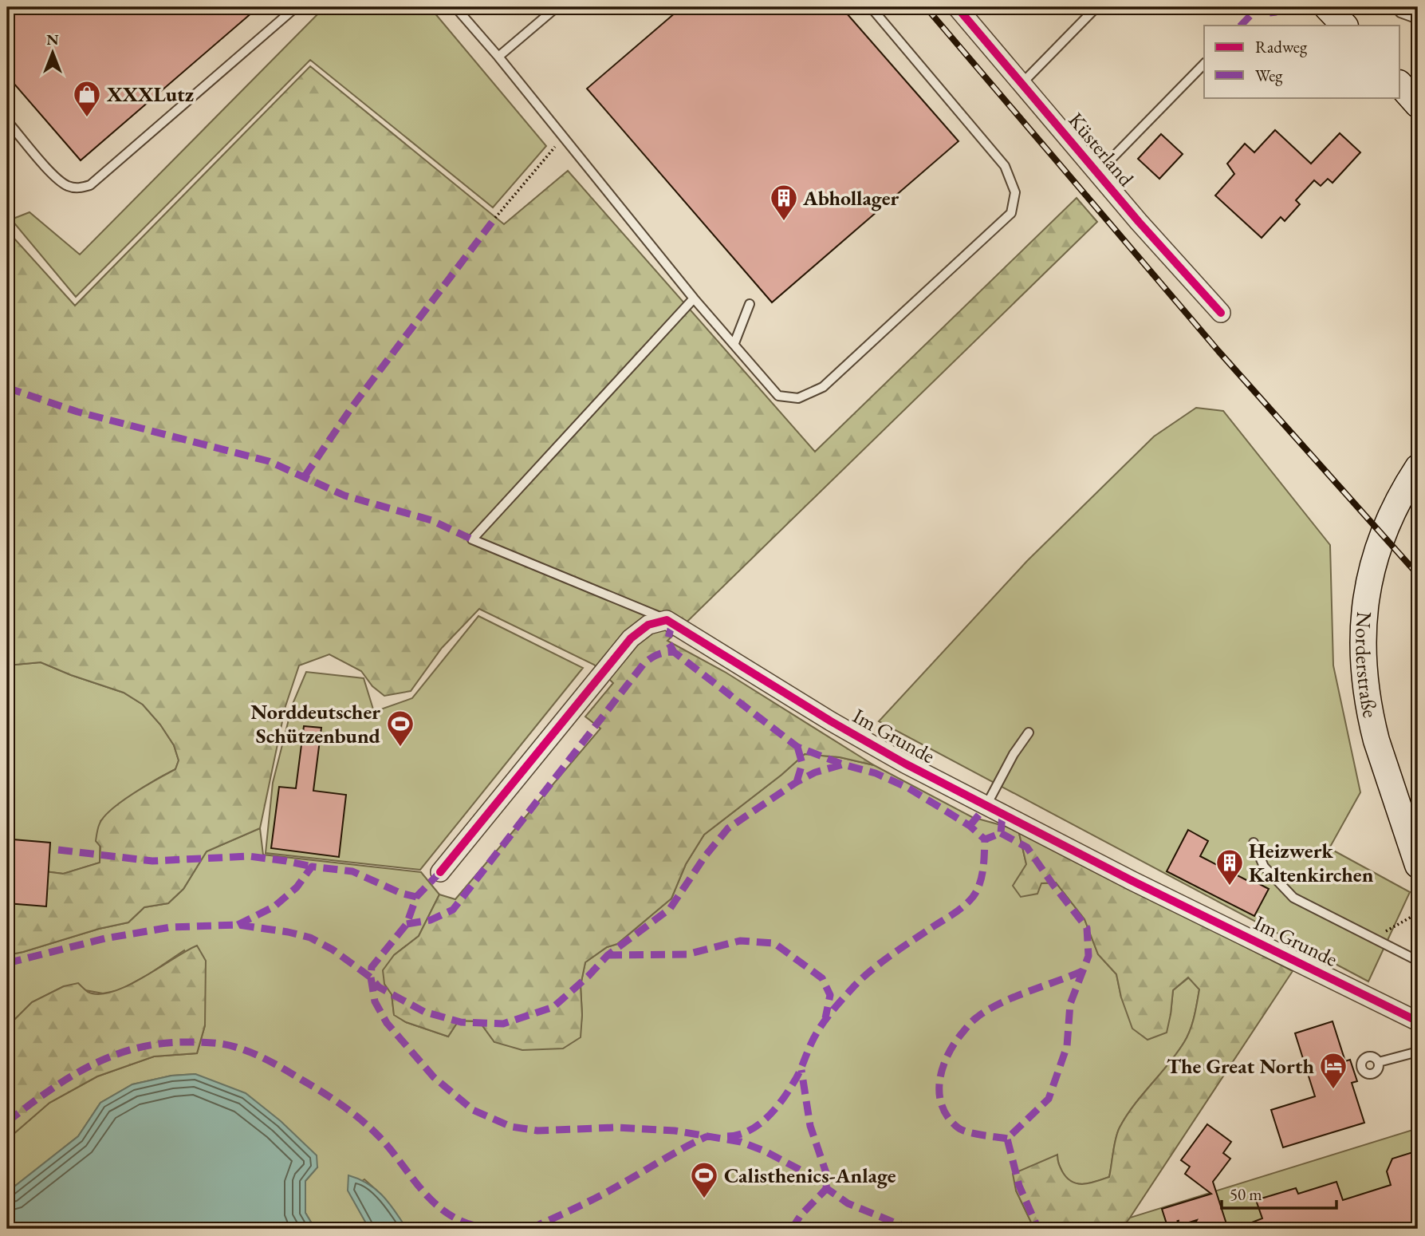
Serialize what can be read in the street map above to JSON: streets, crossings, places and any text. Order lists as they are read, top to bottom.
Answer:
{
  "streets": {
    "main road": ["Norderstraße"],
    "street": ["Küsterland", "Im Grunde"]
  },
  "places": {
    "shop": ["XXXLutz"],
    "building": ["Abhollager", "Heizwerk Kaltenkirchen"],
    "sports": ["Norddeutscher Schützenbund", "Calisthenics-Anlage"],
    "hotel": ["The Great North"]
  },
  "legend": ["Radweg", "Weg"],
  "scale_bar": "50 m",
  "north": "top"
}
